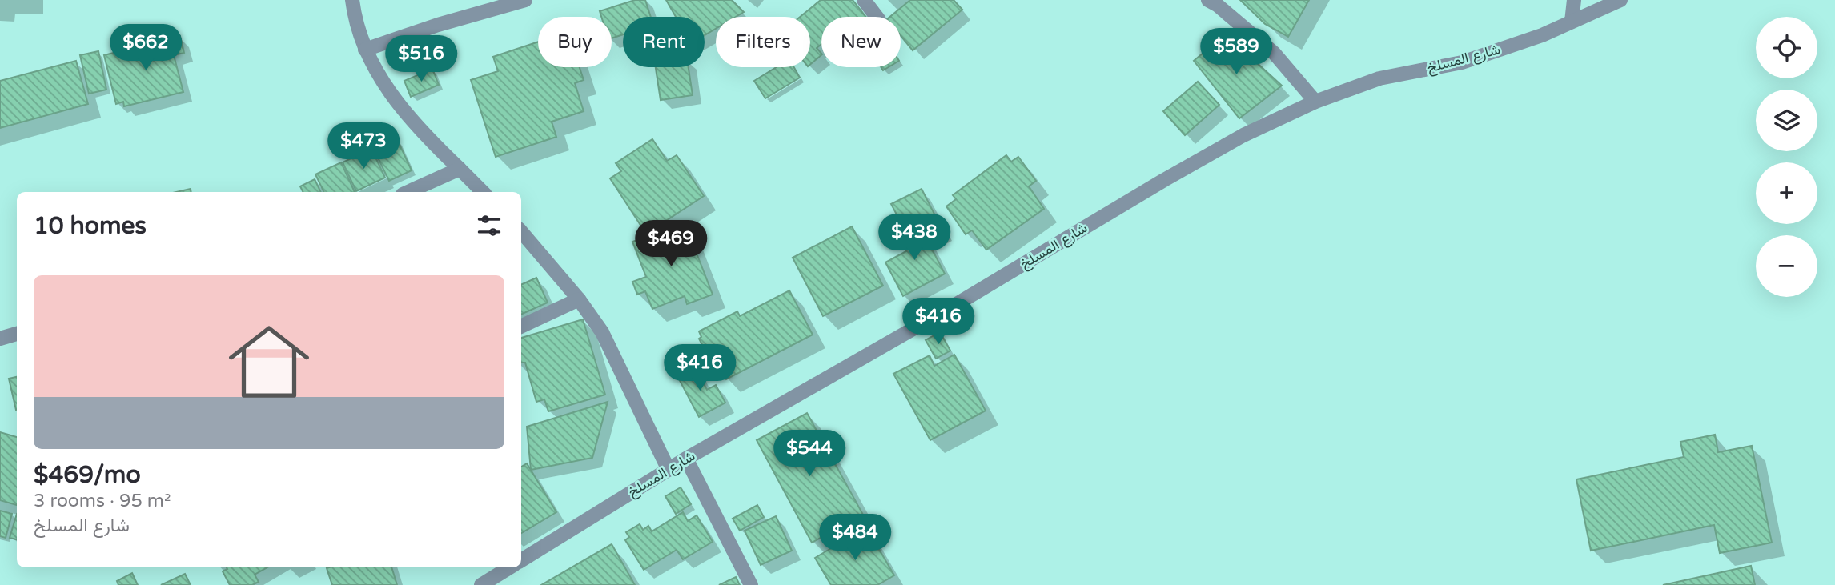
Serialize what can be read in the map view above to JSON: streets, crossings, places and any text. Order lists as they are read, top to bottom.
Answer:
{
  "streets": {
    "street": ["شارع المسلخ"]
  },
  "page": {
    "map_buttons": ["+", "−"],
    "chip": [
      "Buy",
      "Rent",
      "Filters",
      "New"
    ],
    "price": [
      "$662",
      "$589",
      "$516",
      "$473",
      "$438",
      "$469",
      "$416",
      "$416",
      "$544",
      "$484"
    ],
    "heading": "10 homes",
    "list": [
      {
        "name": "$469/mo",
        "note": "3 rooms · 95 m² · شارع المسلخ"
      }
    ]
  }
}
